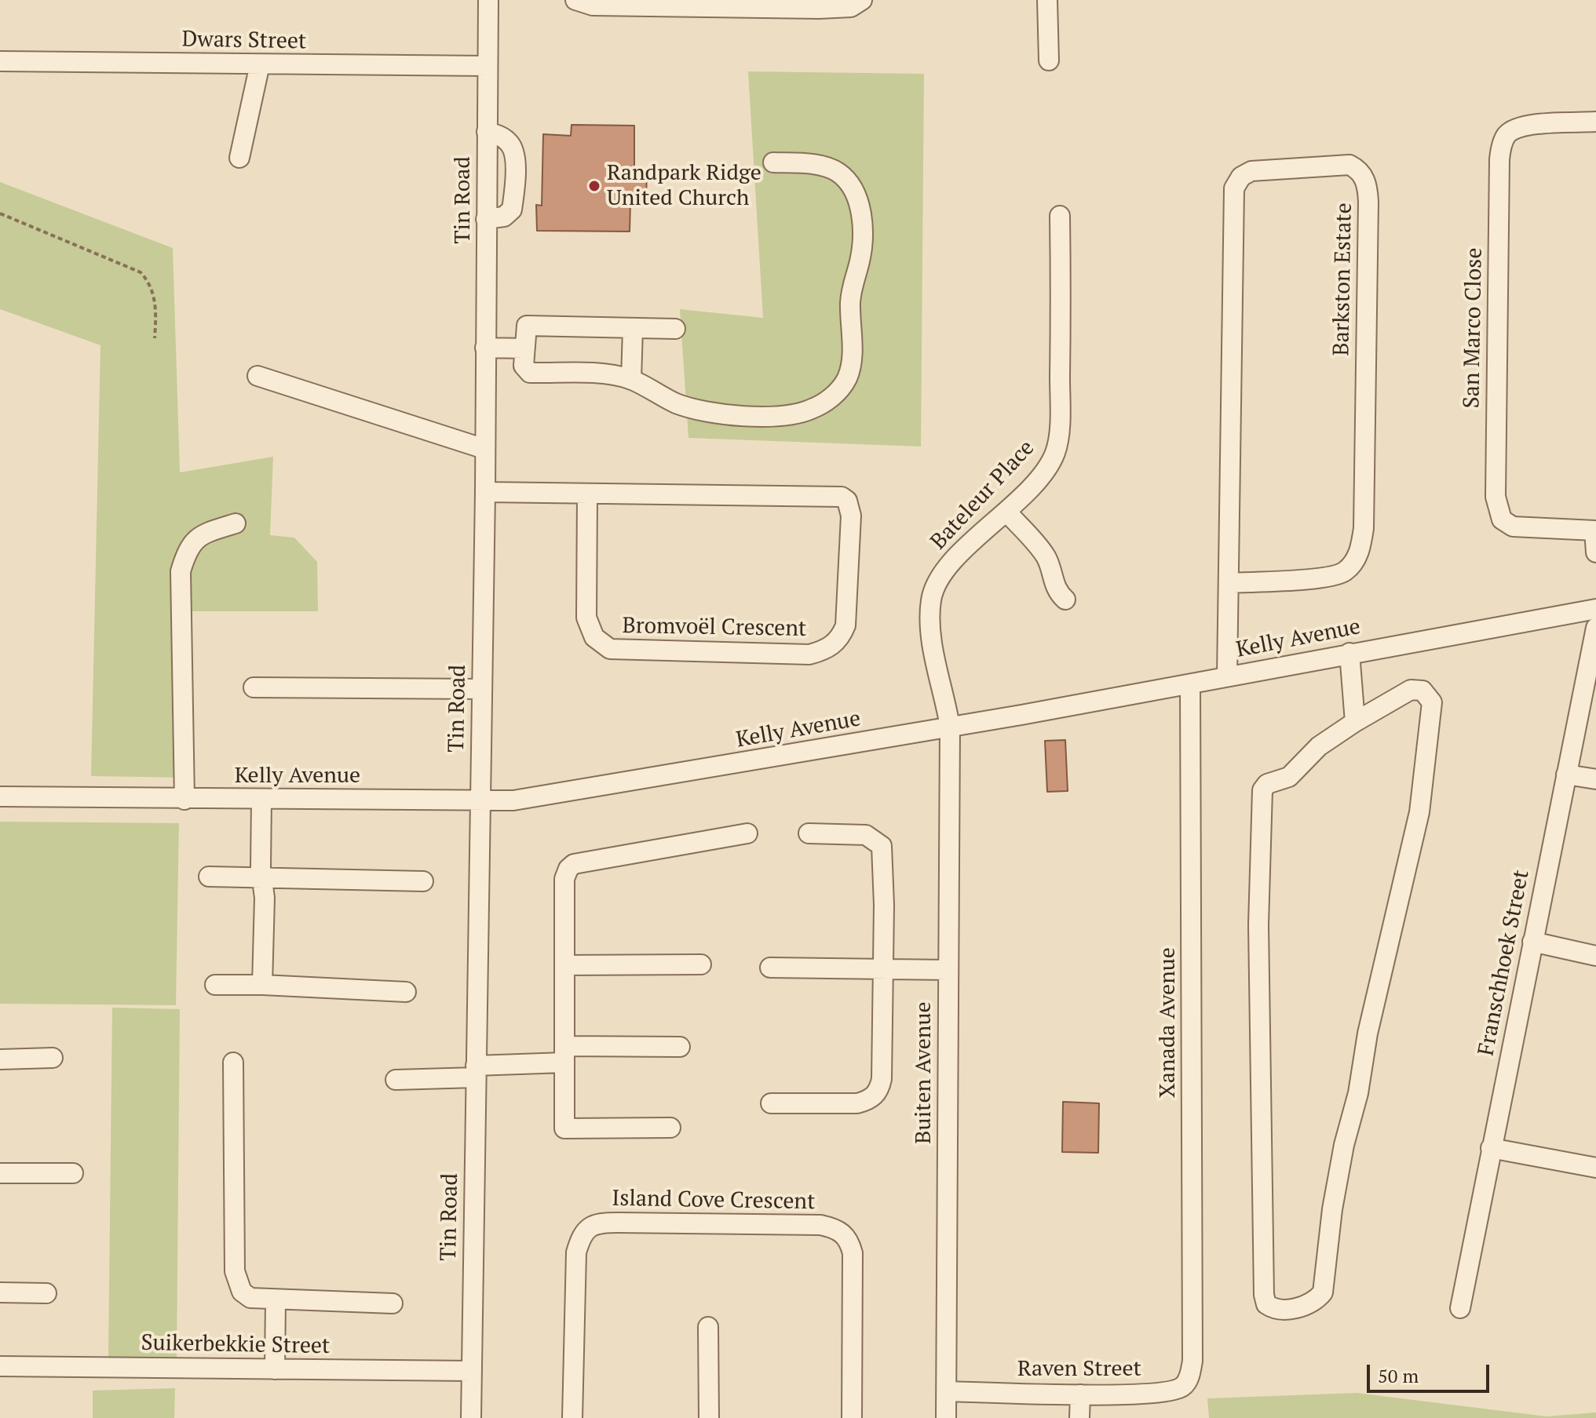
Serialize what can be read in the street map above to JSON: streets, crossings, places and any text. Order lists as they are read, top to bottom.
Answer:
{
  "streets": {
    "street": [
      "Dwars Street",
      "Tin Road",
      "Barkston Estate",
      "San Marco Close",
      "Bateleur Place",
      "Bromvoël Crescent",
      "Kelly Avenue",
      "Franschhoek Street",
      "Xanada Avenue",
      "Buiten Avenue",
      "Island Cove Crescent",
      "Suikerbekkie Street",
      "Raven Street"
    ]
  },
  "crossings": [
    ["Dwars Street", "Tin Road"],
    ["Tin Road", "Bromvoël Crescent"],
    ["Tin Road", "Kelly Avenue"],
    ["Tin Road", "Suikerbekkie Street"],
    ["Barkston Estate", "Kelly Avenue"],
    ["Bateleur Place", "Kelly Avenue"],
    ["Bateleur Place", "Buiten Avenue"],
    ["Kelly Avenue", "Xanada Avenue"],
    ["Kelly Avenue", "Buiten Avenue"],
    ["Xanada Avenue", "Raven Street"],
    ["Buiten Avenue", "Raven Street"]
  ],
  "places": ["Randpark Ridge United Church"],
  "scale_bar": "50 m"
}
